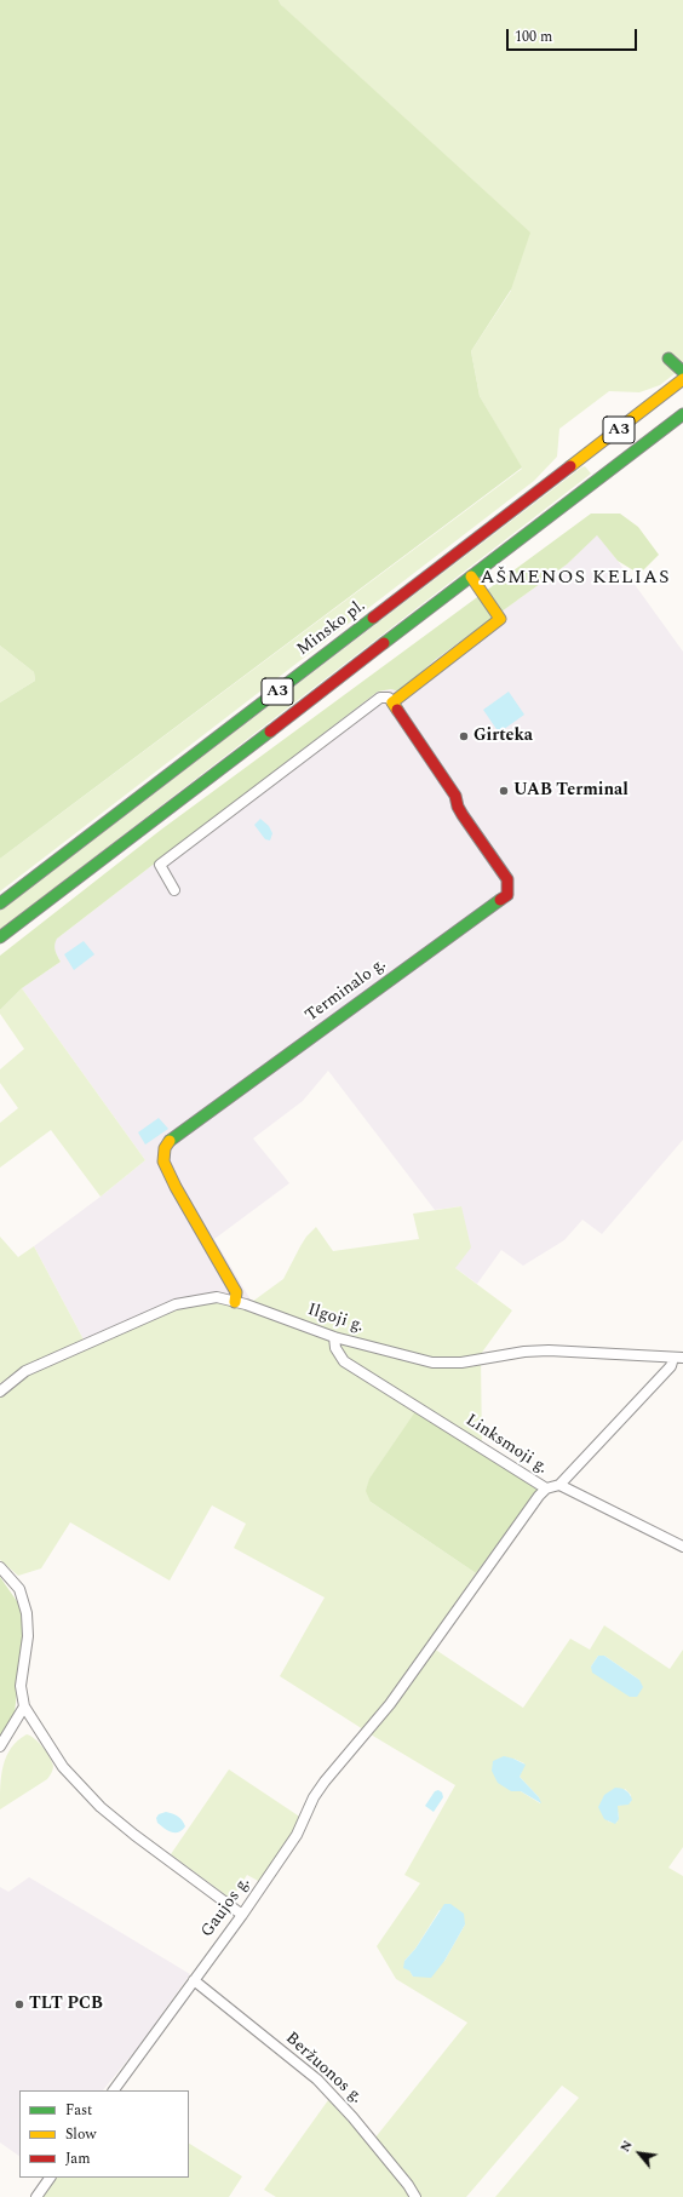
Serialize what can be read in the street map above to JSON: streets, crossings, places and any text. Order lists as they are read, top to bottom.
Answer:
{
  "streets": {
    "main road": ["A3", "Minsko pl.", "Terminalo g."],
    "street": [
      "Ilgoji g.",
      "Linksmoji g.",
      "Gaujos g.",
      "Beržuonos g."
    ]
  },
  "crossings": [
    ["Terminalo g.", "Ilgoji g."],
    ["Ilgoji g.", "Linksmoji g."],
    ["Linksmoji g.", "Gaujos g."],
    ["Gaujos g.", "Beržuonos g."]
  ],
  "districts": ["AŠMENOS KELIAS"],
  "places": ["Girteka", "UAB Terminal", "TLT PCB"],
  "legend": ["Fast", "Slow", "Jam"],
  "scale_bar": "100 m",
  "north": "top left"
}
